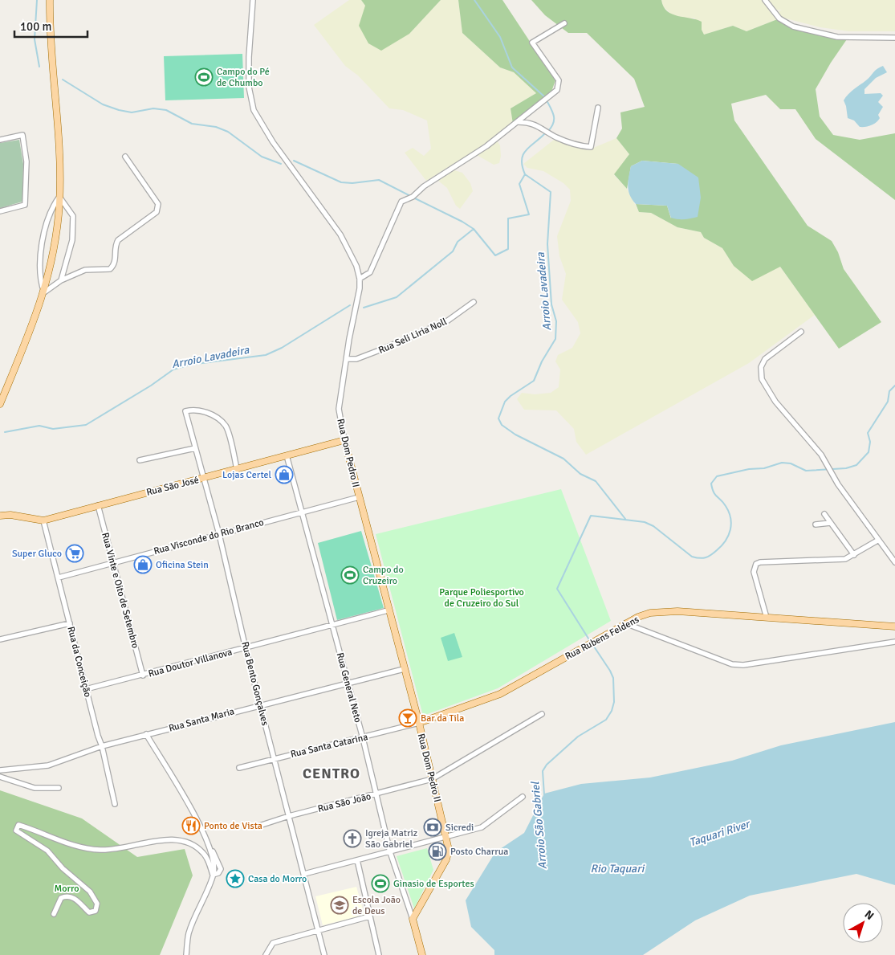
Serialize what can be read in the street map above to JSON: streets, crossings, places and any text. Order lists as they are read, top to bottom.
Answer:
{
  "streets": {
    "main road": ["Rua Dom Pedro II", "Rua São José", "Rua Rubens Feldens"],
    "street": [
      "Rua Seli Liria Noll",
      "Rua Visconde do Rio Branco",
      "Rua Vinte e Oito de Setembro",
      "Rua da Conceição",
      "Rua Doutor Villanova",
      "Rua Bento Gonçalves",
      "Rua General Neto",
      "Rua Santa Maria",
      "Rua Santa Catarina",
      "Rua São João"
    ]
  },
  "crossings": [
    ["Rua Seli Liria Noll", "Rua Dom Pedro II"],
    ["Rua Dom Pedro II", "Rua São José"],
    ["Rua Dom Pedro II", "Rua Visconde do Rio Branco"],
    ["Rua Dom Pedro II", "Rua Rubens Feldens"],
    ["Rua Dom Pedro II", "Rua Doutor Villanova"],
    ["Rua Dom Pedro II", "Rua General Neto"],
    ["Rua Dom Pedro II", "Rua Santa Maria"],
    ["Rua Dom Pedro II", "Rua Santa Catarina"],
    ["Rua Dom Pedro II", "Rua São João"],
    ["Rua São José", "Rua Vinte e Oito de Setembro"],
    ["Rua São José", "Rua da Conceição"],
    ["Rua São José", "Rua Bento Gonçalves"],
    ["Rua São José", "Rua General Neto"],
    ["Rua Visconde do Rio Branco", "Rua Vinte e Oito de Setembro"],
    ["Rua Visconde do Rio Branco", "Rua da Conceição"],
    ["Rua Visconde do Rio Branco", "Rua Bento Gonçalves"],
    ["Rua Visconde do Rio Branco", "Rua General Neto"],
    ["Rua Vinte e Oito de Setembro", "Rua Doutor Villanova"],
    ["Rua Rubens Feldens", "Rua Santa Catarina"],
    ["Rua da Conceição", "Rua Doutor Villanova"],
    ["Rua da Conceição", "Rua Santa Maria"],
    ["Rua Doutor Villanova", "Rua Bento Gonçalves"],
    ["Rua Doutor Villanova", "Rua General Neto"],
    ["Rua Bento Gonçalves", "Rua Santa Maria"],
    ["Rua Bento Gonçalves", "Rua Santa Catarina"],
    ["Rua Bento Gonçalves", "Rua São João"],
    ["Rua General Neto", "Rua Santa Maria"],
    ["Rua General Neto", "Rua Santa Catarina"],
    ["Rua General Neto", "Rua São João"]
  ],
  "districts": ["CENTRO"],
  "water": [
    "Arroio Lavadeira",
    "Arroio São Gabriel",
    "Taquari River",
    "Rio Taquari"
  ],
  "parks": ["Parque Poliesportivo de Cruzeiro do Sul", "Morro"],
  "places": {
    "sports": ["Campo do Pé de Chumbo", "Campo do Cruzeiro", "Ginasio de Esportes"],
    "shop": ["Lojas Certel", "Oficina Stein"],
    "supermarket": ["Super Gluco"],
    "bar": ["Bar da Tila"],
    "restaurant": ["Ponto de Vista"],
    "bank": ["Sicredi"],
    "church": ["Igreja Matriz São Gabriel"],
    "fuel station": ["Posto Charrua"],
    "place": ["Casa do Morro"],
    "school or university": ["Escola João de Deus"]
  },
  "scale_bar": "100 m",
  "north": "top right"
}
